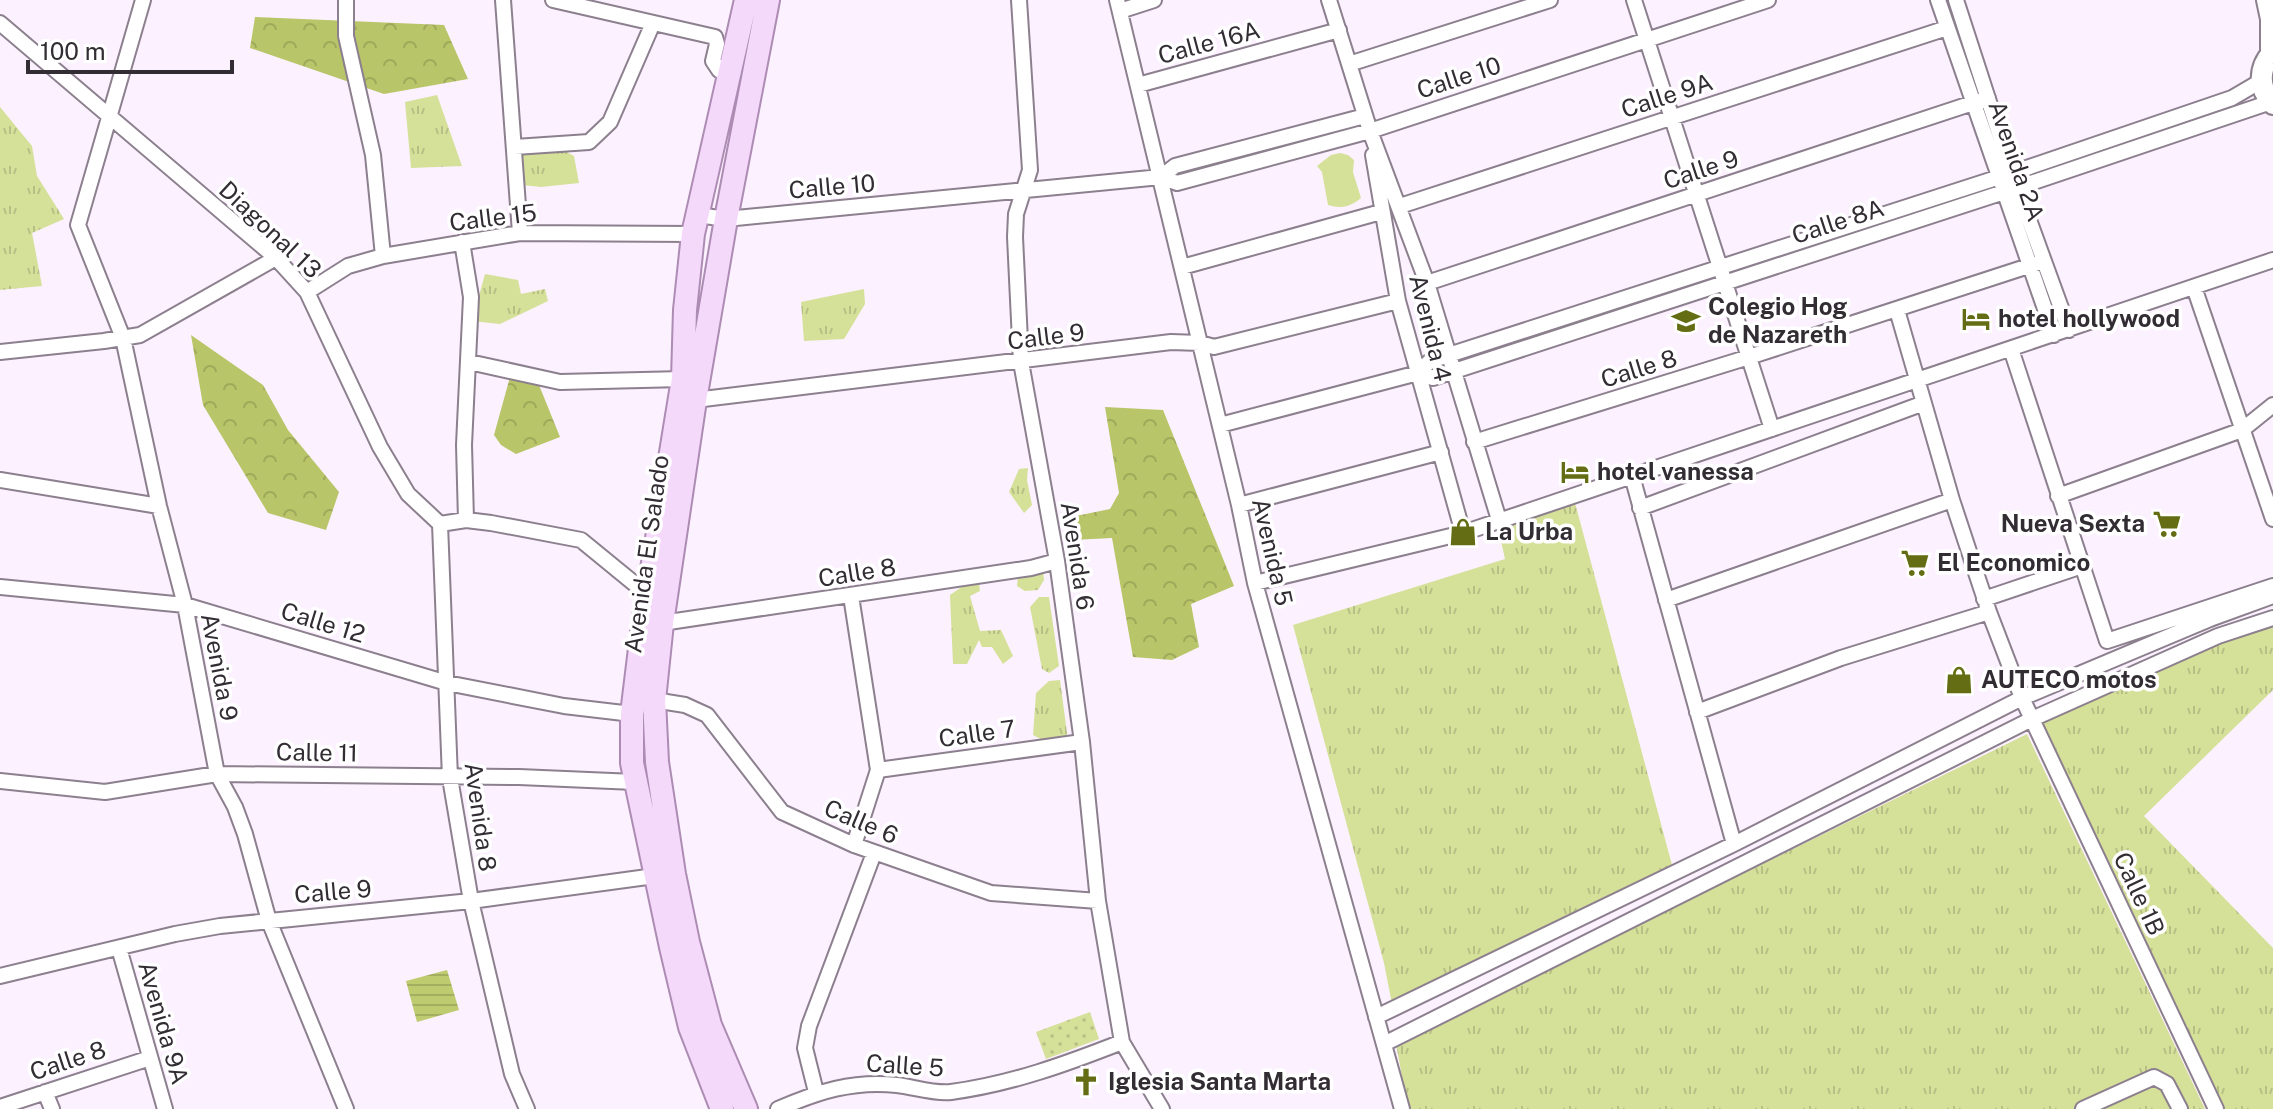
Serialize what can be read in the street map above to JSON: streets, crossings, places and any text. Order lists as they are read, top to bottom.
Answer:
{
  "streets": {
    "main road": ["Avenida El Salado"],
    "street": [
      "Calle 16A",
      "Calle 10",
      "Calle 9A",
      "Avenida 2A",
      "Calle 9",
      "Calle 15",
      "Calle 8A",
      "Diagonal 13",
      "Avenida 4",
      "Calle 8",
      "Avenida 5",
      "Avenida 6",
      "Calle 12",
      "Avenida 9",
      "Calle 7",
      "Calle 11",
      "Avenida 8",
      "Calle 6",
      "Calle 1B",
      "Avenida 9A",
      "Calle 5"
    ]
  },
  "crossings": [
    ["Calle 16A", "Avenida 4"],
    ["Calle 16A", "Avenida 5"],
    ["Calle 10", "Calle 15"],
    ["Calle 10", "Avenida 4"],
    ["Calle 10", "Avenida 5"],
    ["Calle 10", "Avenida El Salado"],
    ["Calle 10", "Avenida 6"],
    ["Calle 9A", "Avenida 2A"],
    ["Calle 9A", "Avenida 4"],
    ["Avenida 2A", "Calle 9"],
    ["Avenida 2A", "Calle 8A"],
    ["Avenida 2A", "Calle 8"],
    ["Calle 9", "Avenida 4"],
    ["Calle 9", "Avenida 5"],
    ["Calle 9", "Avenida El Salado"],
    ["Calle 9", "Avenida 6"],
    ["Calle 9", "Avenida 9"],
    ["Calle 9", "Avenida 8"],
    ["Calle 9", "Avenida 9A"],
    ["Calle 15", "Diagonal 13"],
    ["Calle 15", "Avenida El Salado"],
    ["Calle 8A", "Avenida 4"],
    ["Calle 8A", "Avenida 5"],
    ["Diagonal 13", "Avenida 9"],
    ["Diagonal 13", "Avenida 8"],
    ["Avenida 4", "Calle 8"],
    ["Calle 8", "Avenida El Salado"],
    ["Calle 8", "Avenida 6"],
    ["Calle 8", "Calle 1B"],
    ["Calle 8", "Avenida 9A"],
    ["Avenida El Salado", "Calle 12"],
    ["Avenida El Salado", "Calle 11"],
    ["Avenida El Salado", "Calle 6"],
    ["Avenida 6", "Calle 7"],
    ["Avenida 6", "Calle 6"],
    ["Avenida 6", "Calle 5"],
    ["Calle 12", "Avenida 9"],
    ["Calle 12", "Avenida 8"],
    ["Avenida 9", "Calle 11"],
    ["Calle 11", "Avenida 8"]
  ],
  "places": {
    "hotel": ["hotel hollywood", "hotel vanessa"],
    "school or university": ["Colegio Hog de Nazareth"],
    "supermarket": ["Nueva Sexta", "El Economico"],
    "shop": ["La Urba", "AUTECO motos"],
    "church": ["Iglesia Santa Marta"]
  },
  "scale_bar": "100 m"
}
